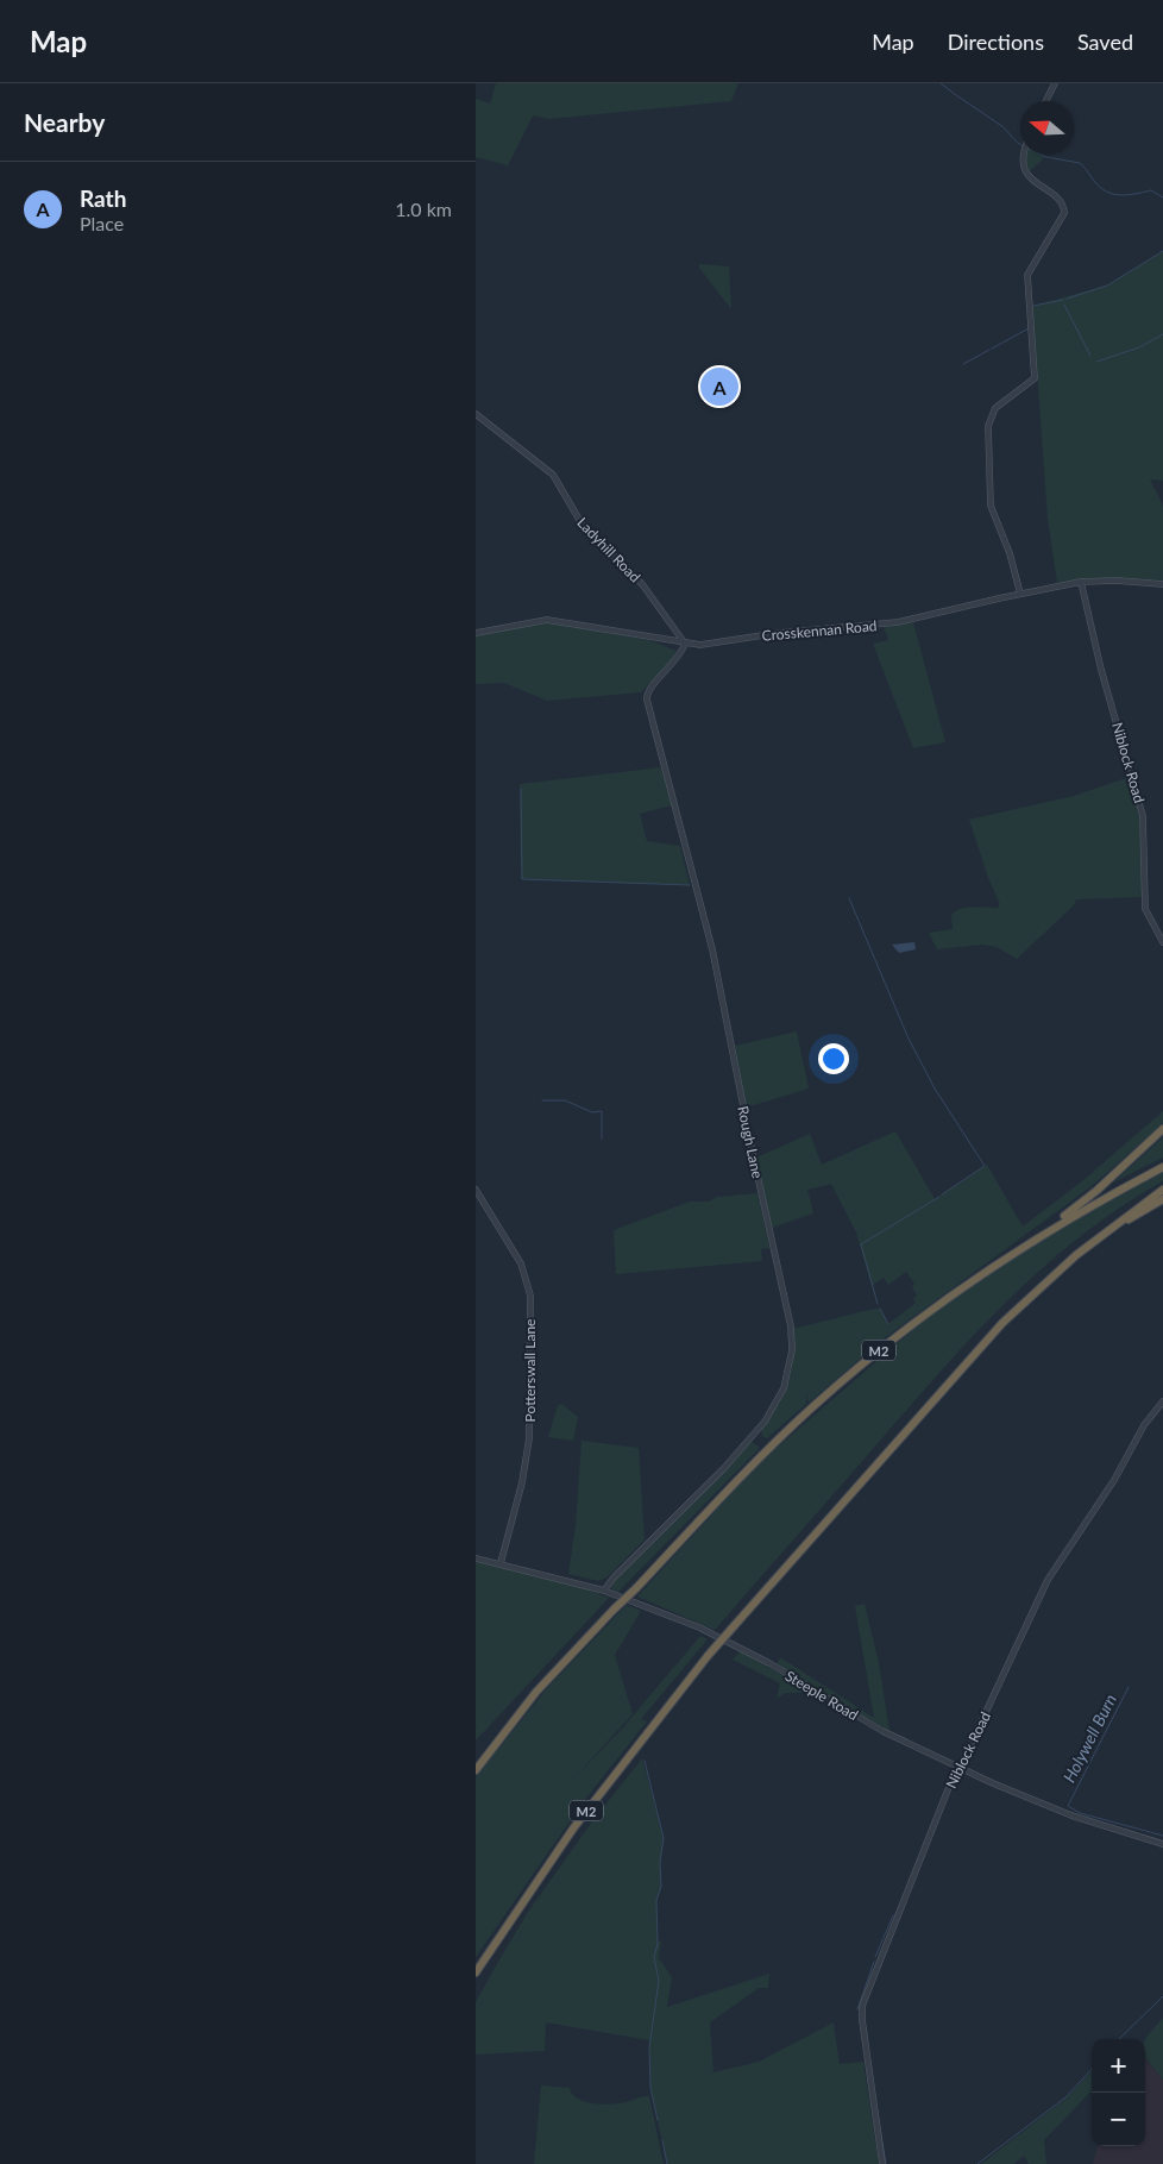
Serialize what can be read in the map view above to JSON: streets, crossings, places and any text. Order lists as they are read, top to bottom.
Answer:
{
  "streets": {
    "highway": ["M2"],
    "street": [
      "Ladyhill Road",
      "Crosskennan Road",
      "Niblock Road",
      "Rough Lane",
      "Potterswall Lane",
      "Steeple Road"
    ]
  },
  "crossings": [
    ["Ladyhill Road", "Crosskennan Road"],
    ["Ladyhill Road", "Rough Lane"],
    ["Crosskennan Road", "Niblock Road"],
    ["Crosskennan Road", "Rough Lane"],
    ["Niblock Road", "Steeple Road"],
    ["Rough Lane", "Steeple Road"],
    ["Potterswall Lane", "Steeple Road"]
  ],
  "water": ["Holywell Burn"],
  "north": "left",
  "page": {
    "header": "Map",
    "nav": ["Map", "Directions", "Saved"],
    "heading": "Nearby",
    "list": [
      {
        "mark": "A",
        "name": "Rath",
        "note": "Place",
        "value": "1.0 km"
      }
    ],
    "pins": "A",
    "map_buttons": ["+", "−"]
  }
}
